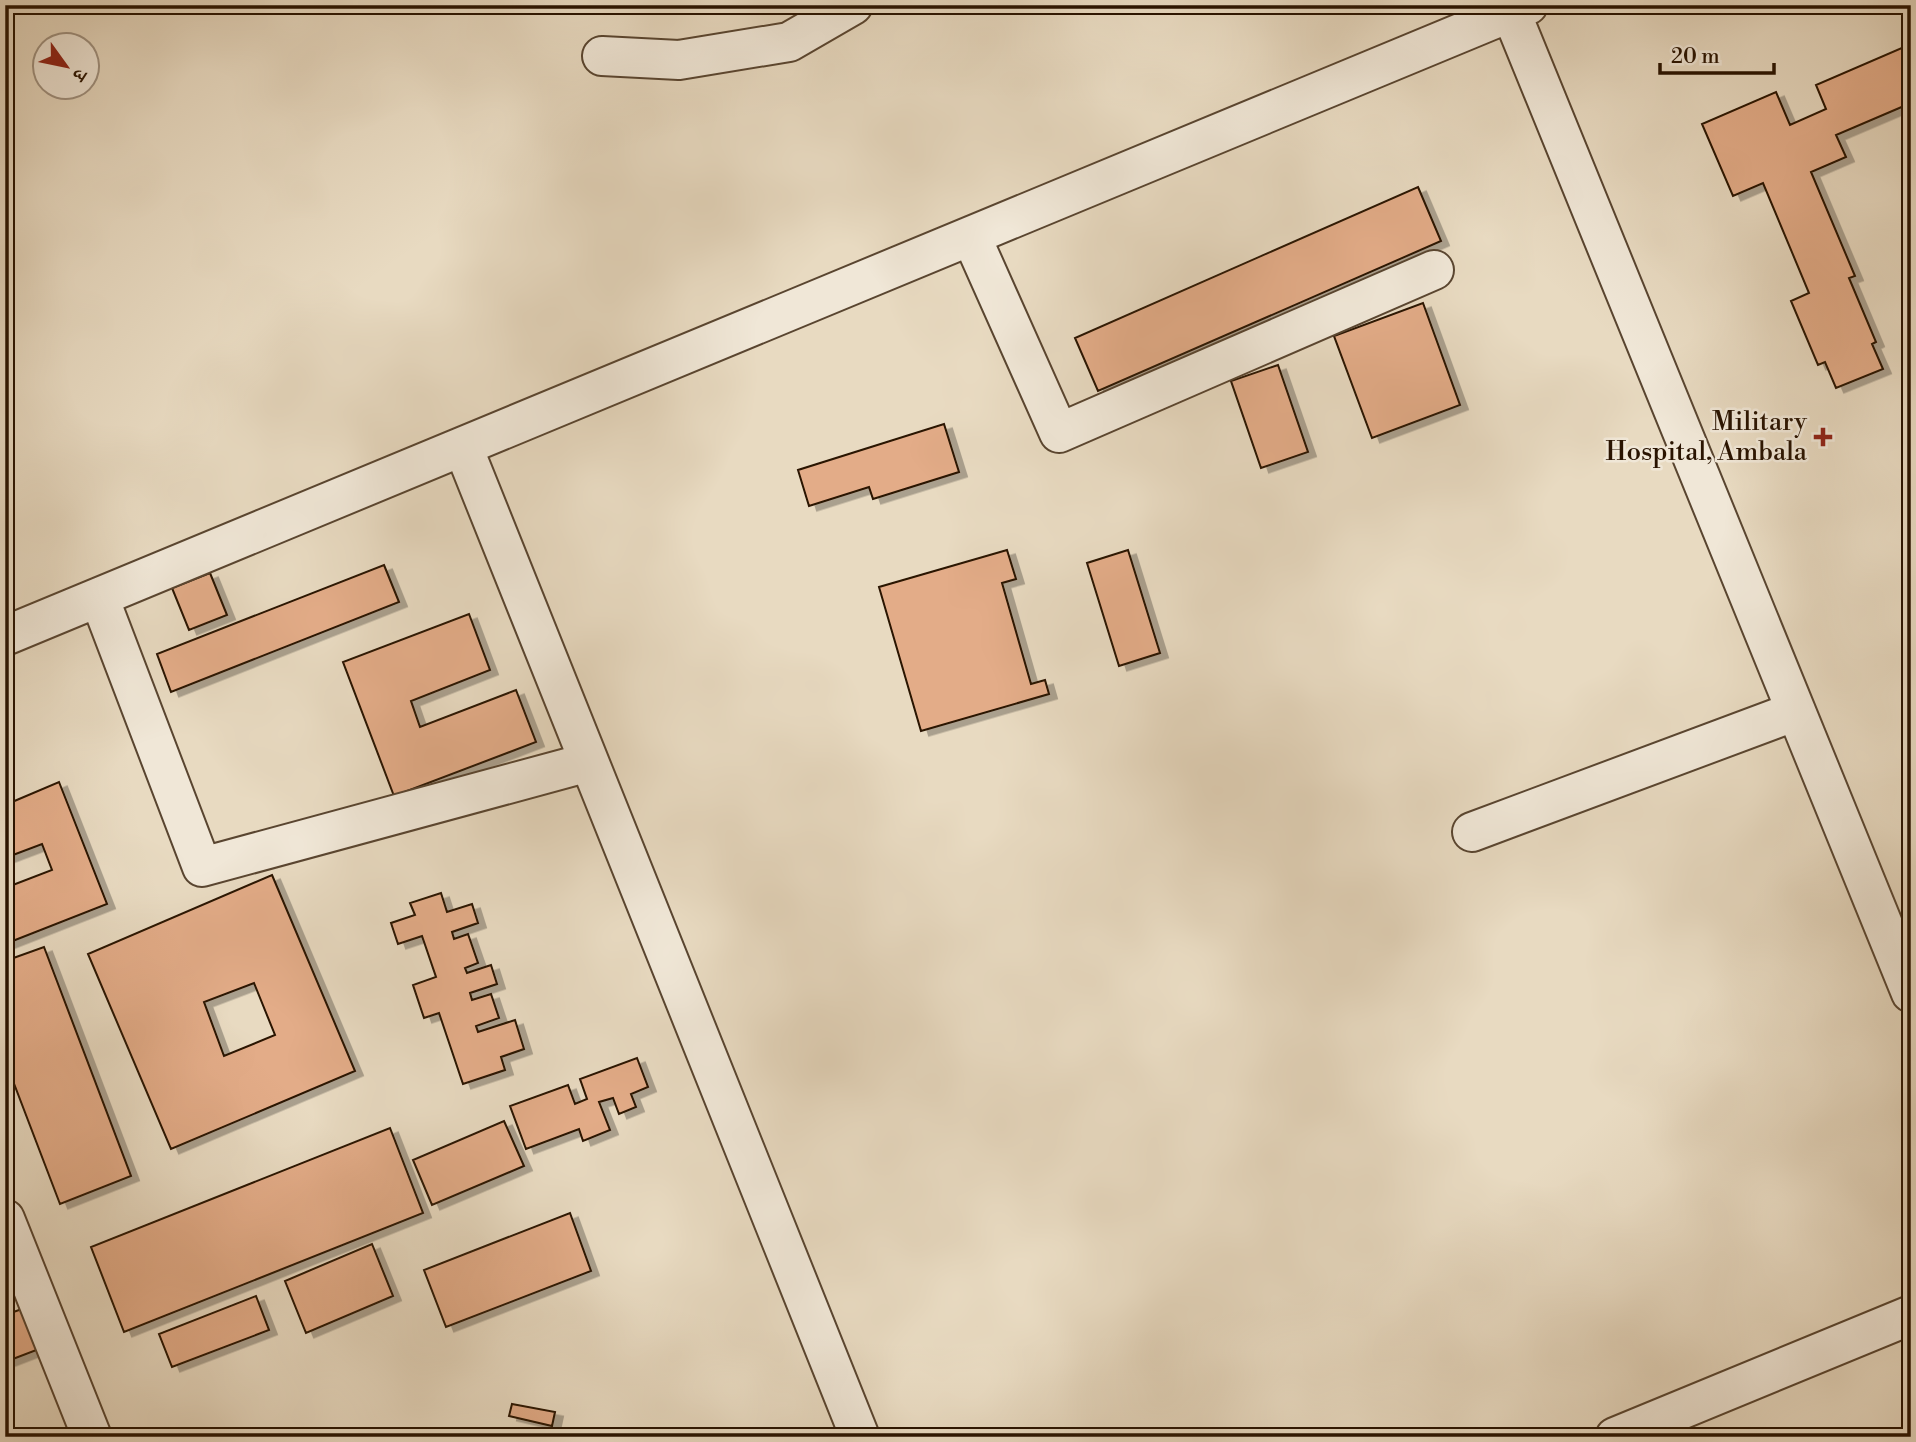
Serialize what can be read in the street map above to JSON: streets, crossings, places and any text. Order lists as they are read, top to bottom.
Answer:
{
  "places": {
    "health": ["Military Hospital, Ambala"]
  },
  "scale_bar": "20 m",
  "north": "bottom right"
}
